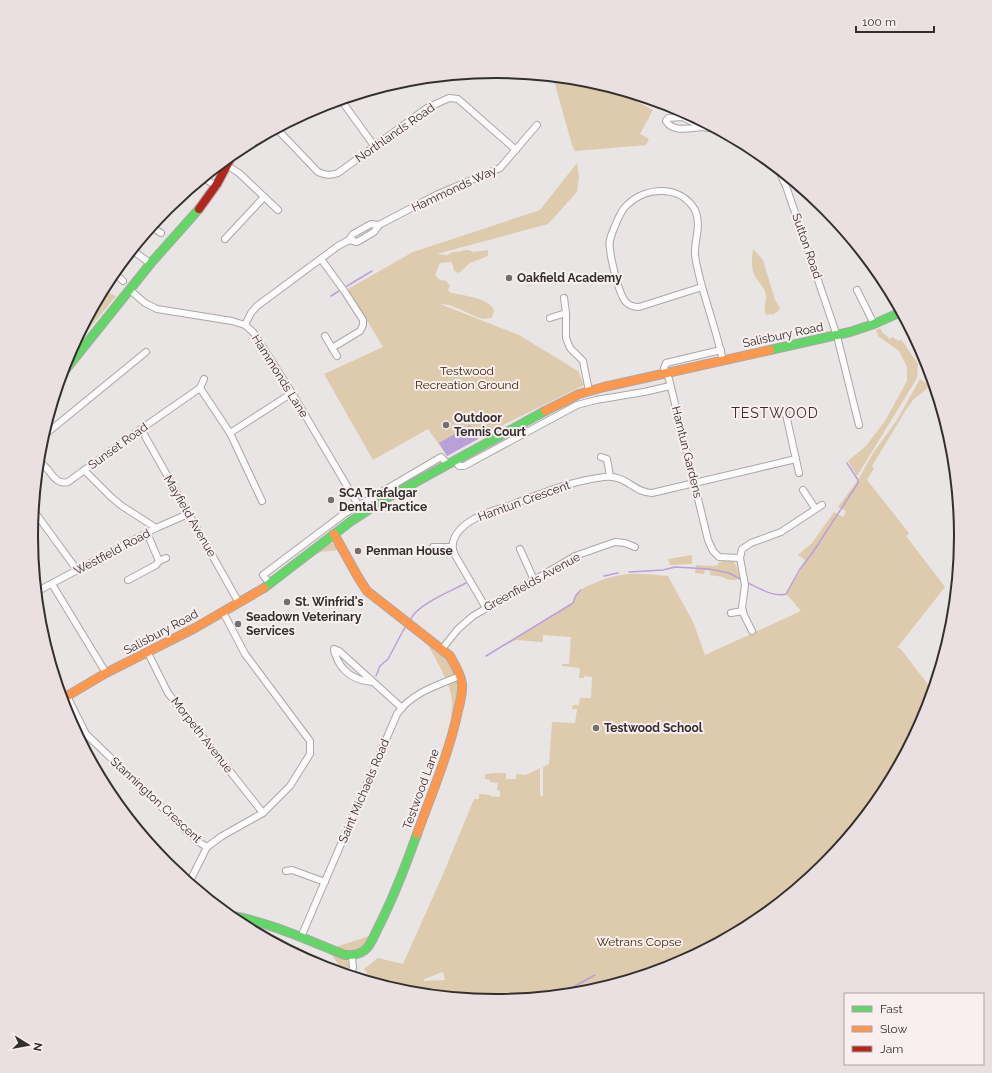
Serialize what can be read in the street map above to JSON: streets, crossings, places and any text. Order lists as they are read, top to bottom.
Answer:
{
  "streets": {
    "main road": ["Salisbury Road", "Testwood Lane"],
    "street": [
      "Northlands Road",
      "Hammonds Way",
      "Sutton Road",
      "Hammonds Lane",
      "Sunset Road",
      "Hamtun Gardens",
      "Hamtun Crescent",
      "Mayfield Avenue",
      "Westfield Road",
      "Greenfields Avenue",
      "Morpeth Avenue",
      "Saint Michaels Road",
      "Stannington Crescent"
    ]
  },
  "crossings": [
    ["Northlands Road", "Hammonds Way"],
    ["Hammonds Way", "Hammonds Lane"],
    ["Sutton Road", "Salisbury Road"],
    ["Salisbury Road", "Hammonds Lane"],
    ["Salisbury Road", "Hamtun Gardens"],
    ["Salisbury Road", "Mayfield Avenue"],
    ["Salisbury Road", "Morpeth Avenue"],
    ["Salisbury Road", "Testwood Lane"],
    ["Salisbury Road", "Stannington Crescent"],
    ["Sunset Road", "Mayfield Avenue"],
    ["Mayfield Avenue", "Westfield Road"],
    ["Greenfields Avenue", "Testwood Lane"],
    ["Morpeth Avenue", "Stannington Crescent"],
    ["Testwood Lane", "Saint Michaels Road"]
  ],
  "districts": ["TESTWOOD"],
  "parks": ["Testwood Recreation Ground", "Wetrans Copse"],
  "places": [
    "Oakfield Academy",
    "Outdoor Tennis Court",
    "SCA Trafalgar Dental Practice",
    "Penman House",
    "St. Winfrid's",
    "Seadown Veterinary Services",
    "Testwood School"
  ],
  "legend": ["Fast", "Slow", "Jam"],
  "scale_bar": "100 m",
  "north": "right"
}
